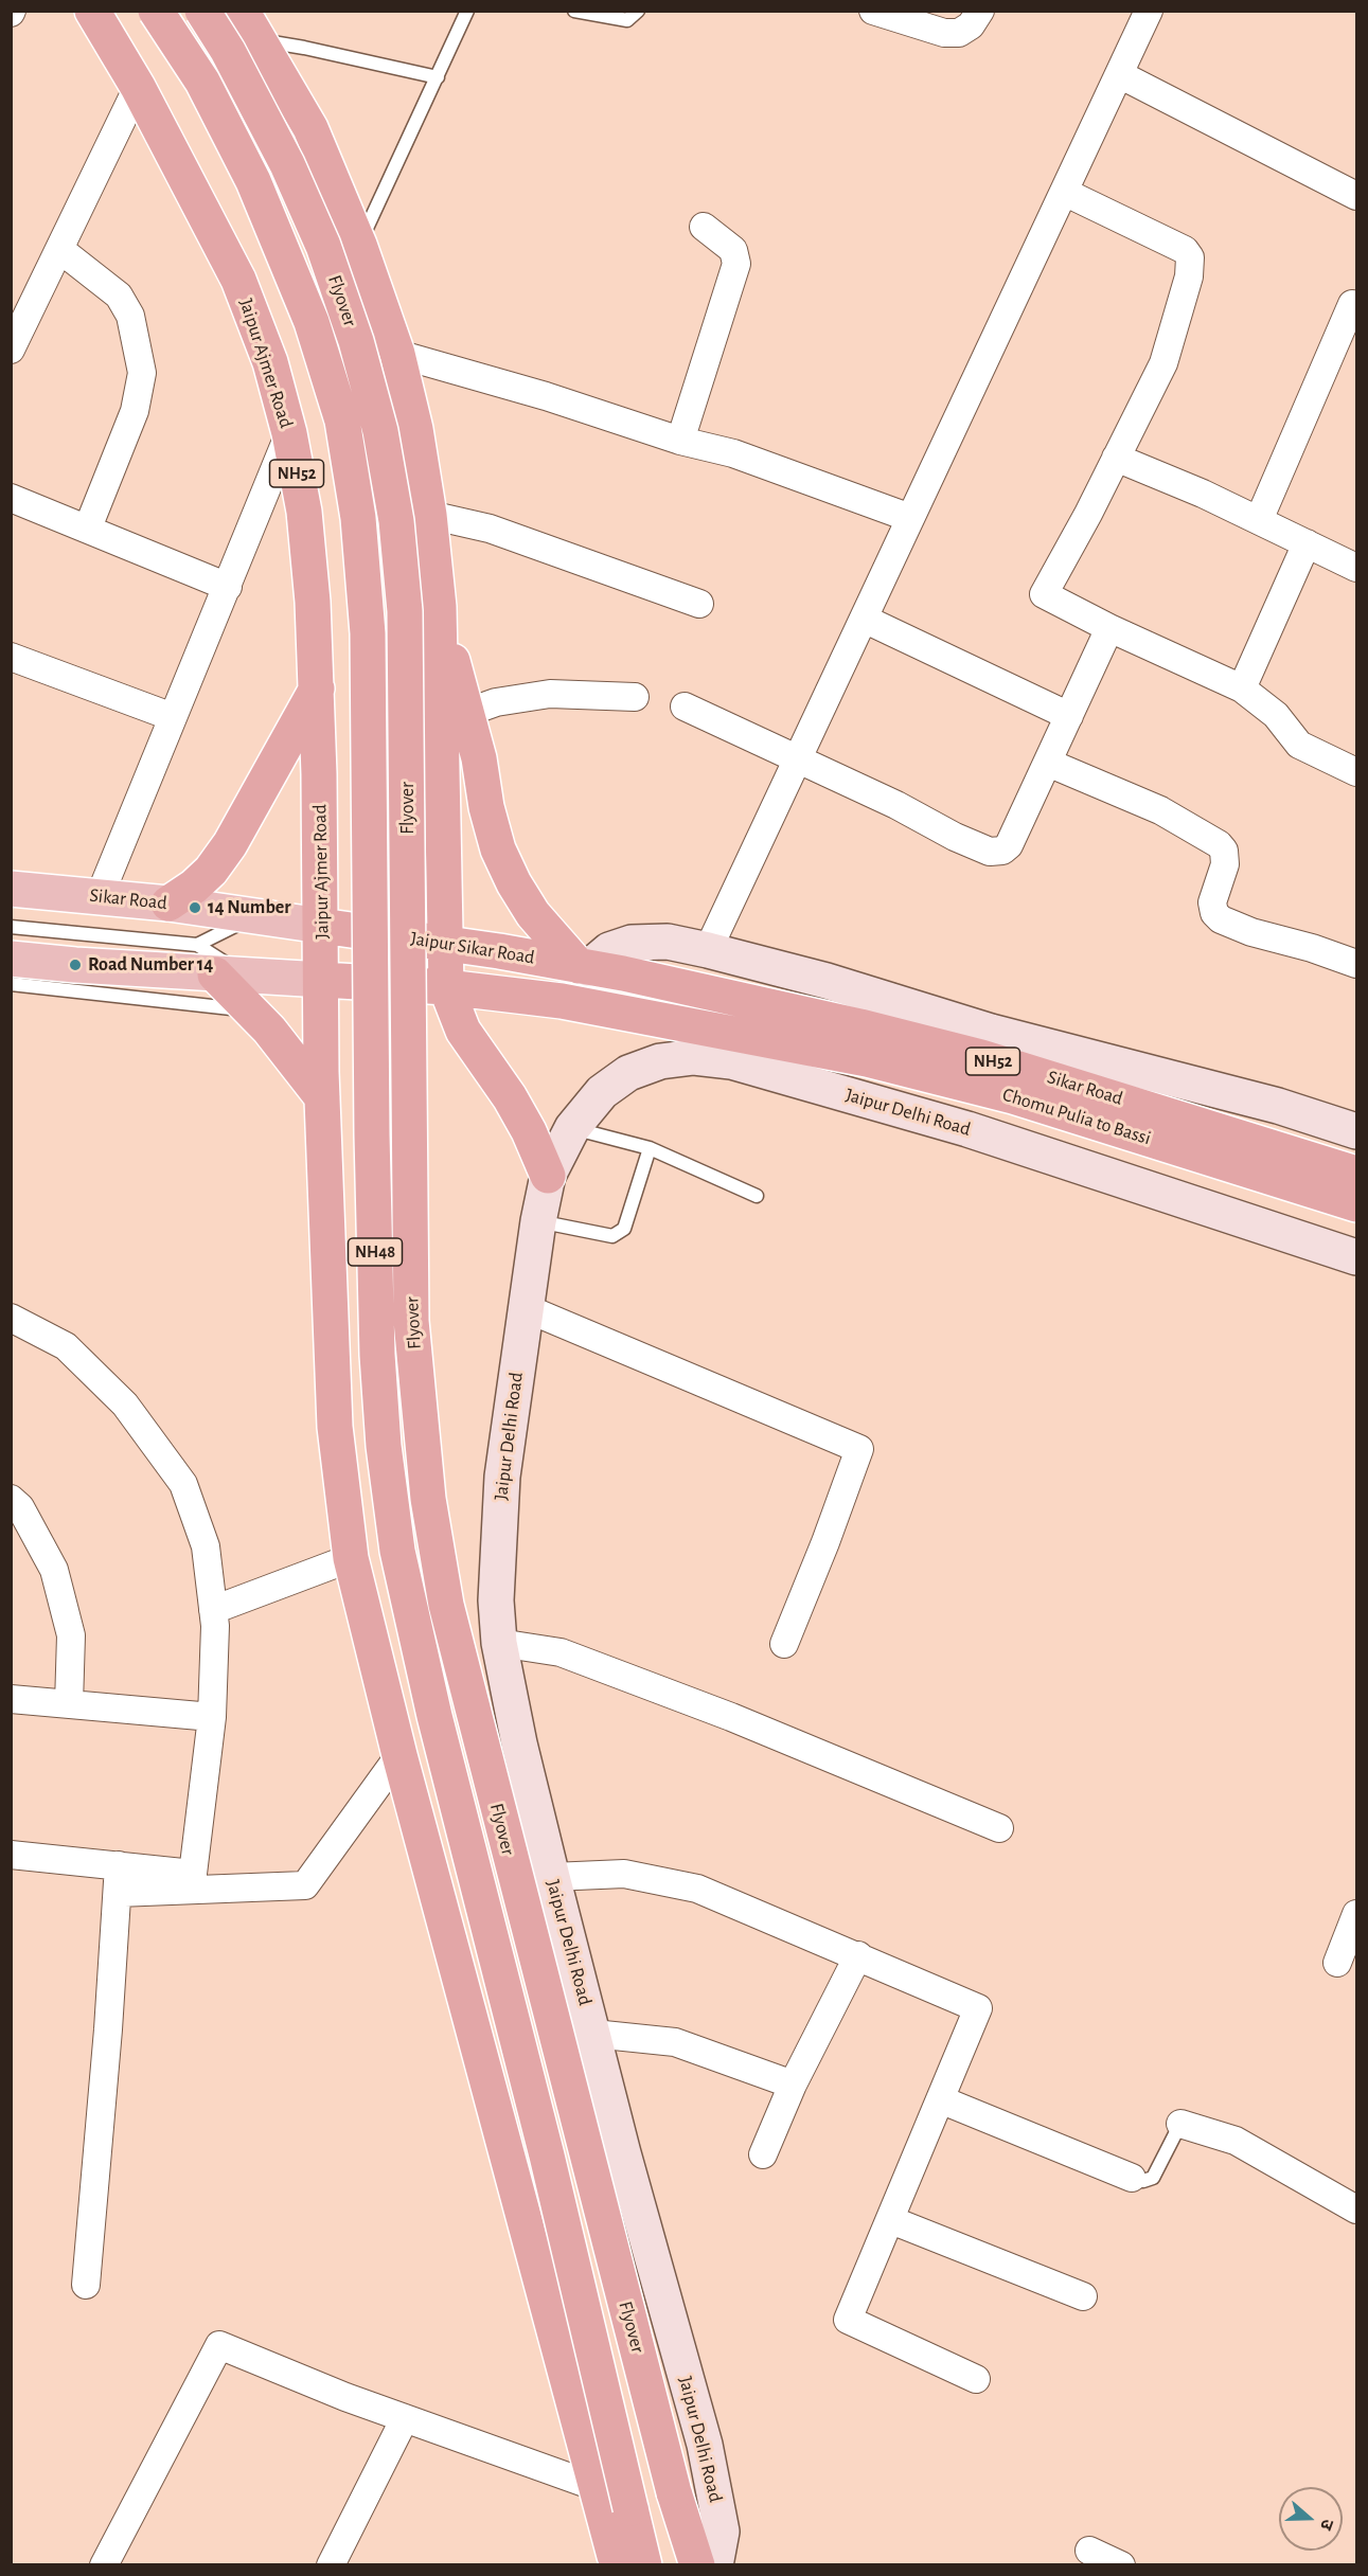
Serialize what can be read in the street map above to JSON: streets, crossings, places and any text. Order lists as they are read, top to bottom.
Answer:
{
  "streets": {
    "highway": [
      "Flyover",
      "Jaipur Ajmer Road",
      "NH52",
      "Sikar Road",
      "Jaipur Sikar Road",
      "Chomu Pulia to Bassi",
      "NH48"
    ],
    "main road": ["Jaipur Delhi Road"]
  },
  "crossings": [
    ["Jaipur Ajmer Road", "NH52"],
    ["Jaipur Ajmer Road", "Sikar Road"],
    ["Jaipur Ajmer Road", "Jaipur Sikar Road"],
    ["NH52", "Chomu Pulia to Bassi"],
    ["Sikar Road", "Jaipur Sikar Road"]
  ],
  "places": ["14 Number", "Road Number 14"],
  "north": "right"
}
